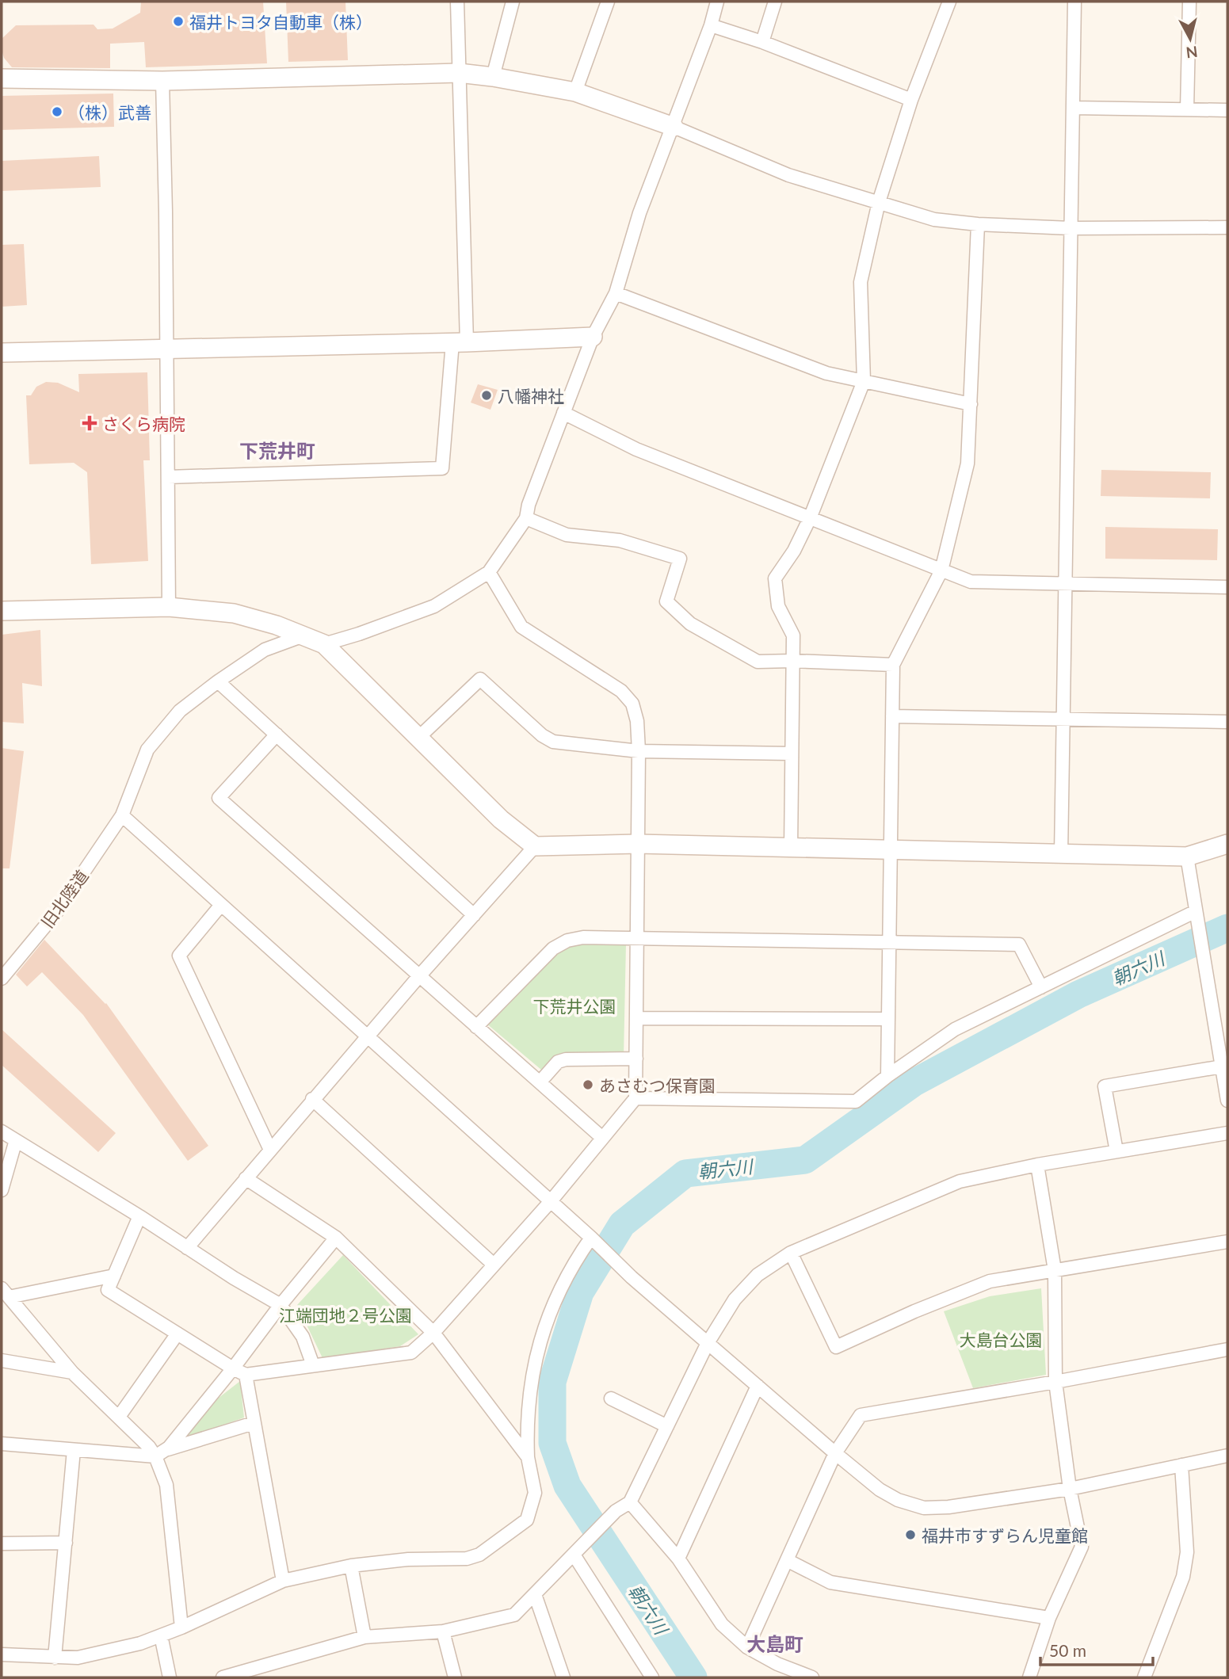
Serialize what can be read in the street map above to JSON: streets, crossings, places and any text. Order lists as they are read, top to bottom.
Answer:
{
  "streets": {
    "street": ["旧北陸道"]
  },
  "districts": ["下荒井町", "大島町"],
  "water": ["朝六川"],
  "parks": ["下荒井公園", "江端団地２号公園", "大島台公園"],
  "places": {
    "other": [
      "福井トヨタ自動車（株）",
      "（株）武善",
      "八幡神社",
      "あさむつ保育園",
      "福井市すずらん児童館"
    ],
    "health": ["さくら病院"]
  },
  "scale_bar": "50 m",
  "north": "bottom"
}
